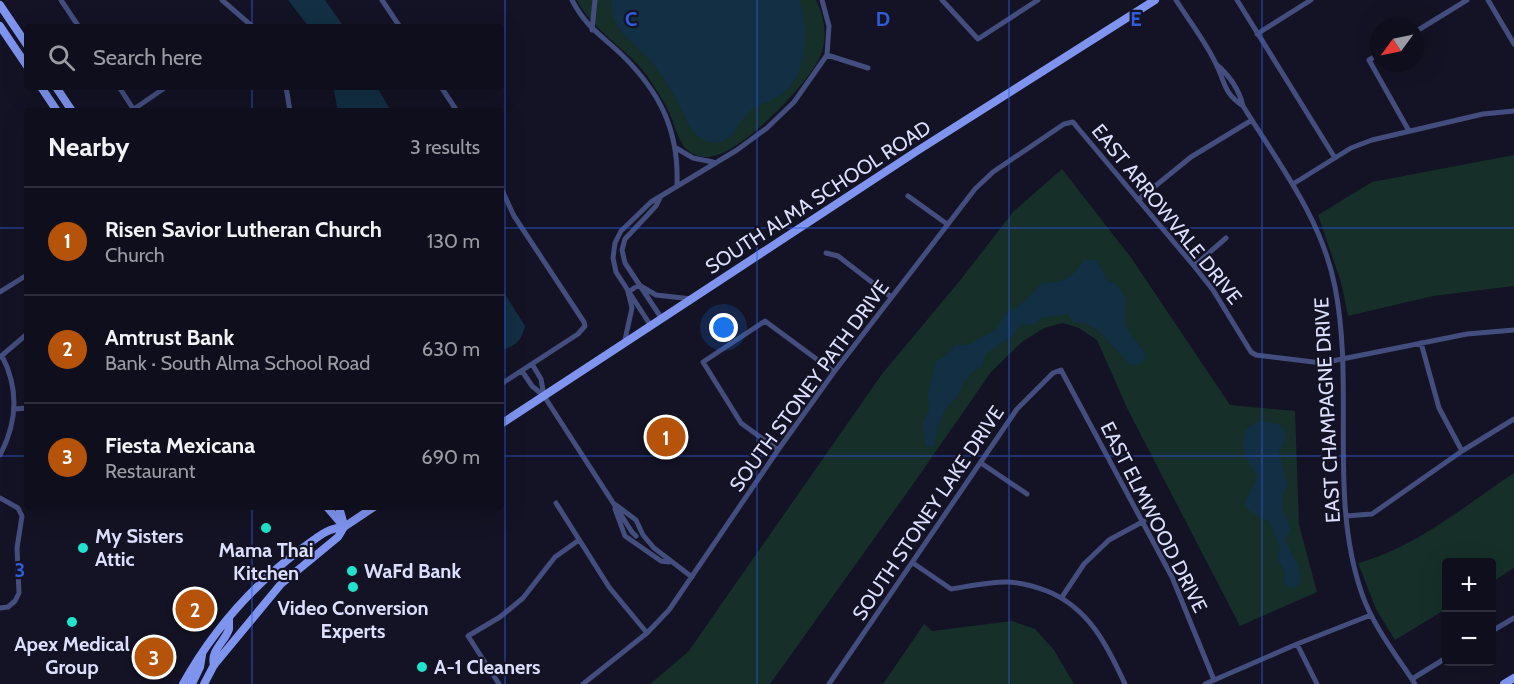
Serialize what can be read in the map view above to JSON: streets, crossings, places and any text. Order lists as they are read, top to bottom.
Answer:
{
  "streets": {
    "main road": ["SOUTH ALMA SCHOOL ROAD"],
    "street": [
      "EAST ARROWVALE DRIVE",
      "SOUTH STONEY PATH DRIVE",
      "EAST CHAMPAGNE DRIVE",
      "SOUTH STONEY LAKE DRIVE",
      "EAST ELMWOOD DRIVE"
    ]
  },
  "crossings": [
    ["EAST ARROWVALE DRIVE", "SOUTH STONEY PATH DRIVE"],
    ["EAST ARROWVALE DRIVE", "EAST CHAMPAGNE DRIVE"],
    ["SOUTH STONEY LAKE DRIVE", "EAST ELMWOOD DRIVE"]
  ],
  "places": [
    "Mama Thai Kitchen",
    "My Sisters Attic",
    "WaFd Bank",
    "Video Conversion Experts",
    "Apex Medical Group",
    "A-1 Cleaners"
  ],
  "north": "bottom left",
  "page": {
    "search": "Search here",
    "heading": ["Nearby", "3 results"],
    "list": [
      {
        "mark": "1",
        "name": "Risen Savior Lutheran Church",
        "note": "Church",
        "value": "130 m"
      },
      {
        "mark": "2",
        "name": "Amtrust Bank",
        "note": "Bank · South Alma School Road",
        "value": "630 m"
      },
      {
        "mark": "3",
        "name": "Fiesta Mexicana",
        "note": "Restaurant",
        "value": "690 m"
      }
    ],
    "pins": ["1", "2", "3"],
    "map_buttons": ["+", "−"]
  },
  "grid": {
    "columns": ["C", "D", "E"],
    "rows": ["3"]
  }
}
